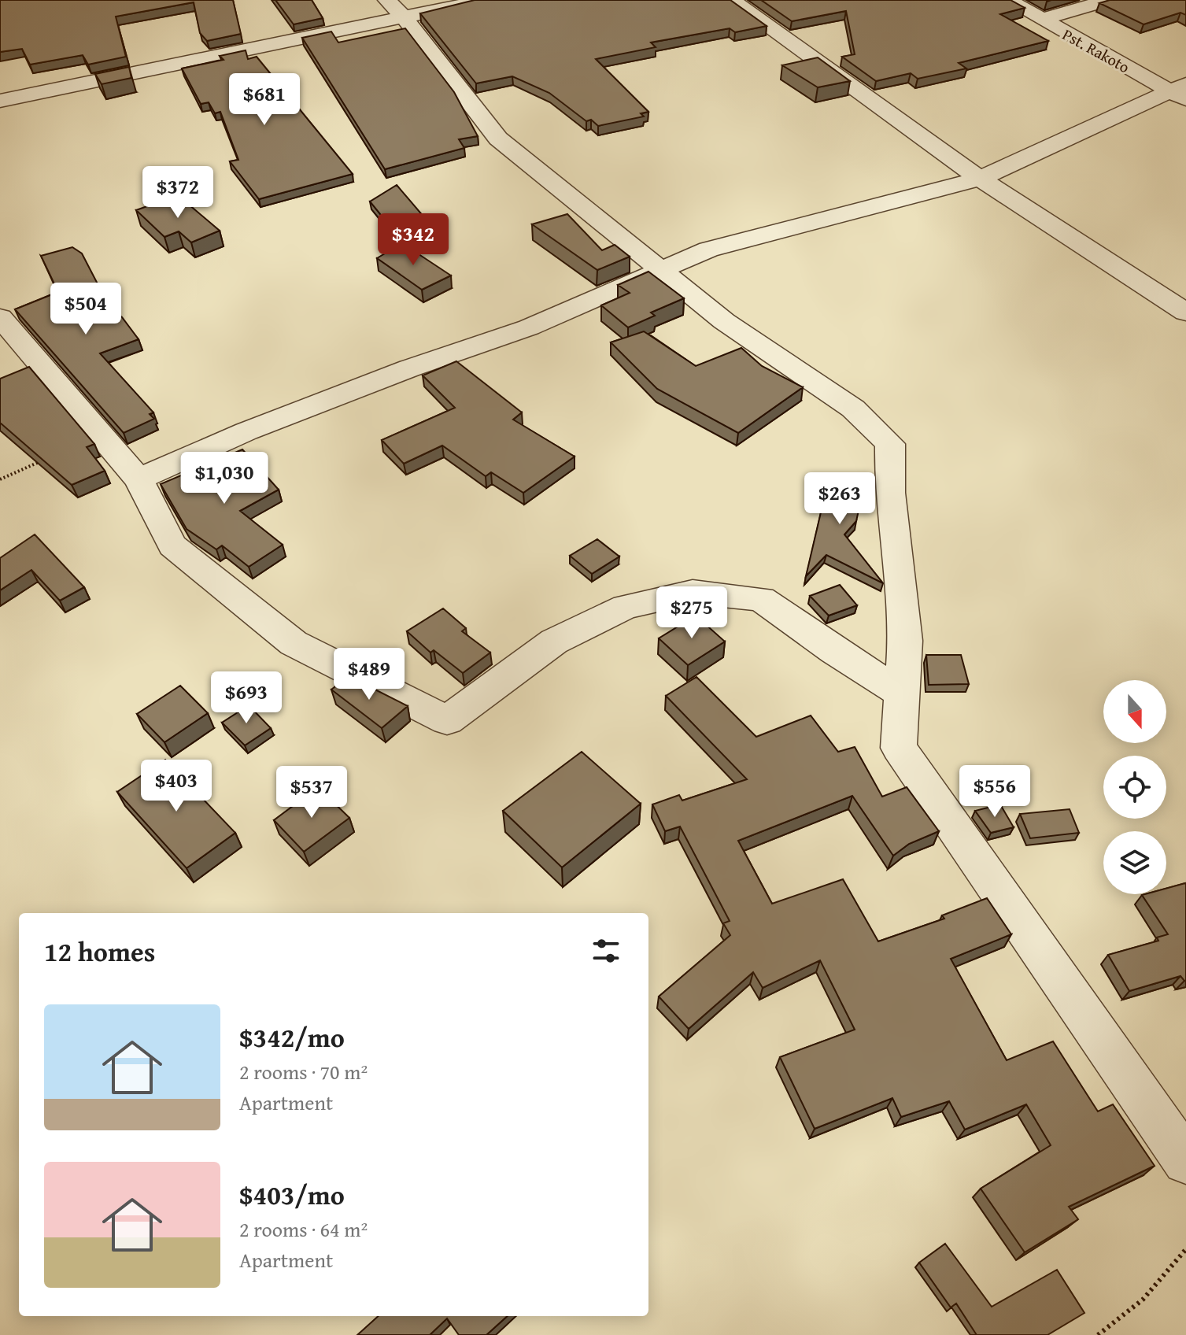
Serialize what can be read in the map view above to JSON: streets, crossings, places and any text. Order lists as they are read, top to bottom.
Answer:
{
  "streets": {
    "street": ["Pst. Rakoto"]
  },
  "north": "bottom",
  "page": {
    "price": [
      "$681",
      "$372",
      "$342",
      "$504",
      "$1,030",
      "$263",
      "$275",
      "$489",
      "$693",
      "$403",
      "$556",
      "$537"
    ],
    "heading": "12 homes",
    "list": [
      {
        "name": "$342/mo",
        "note": "2 rooms · 70 m² · Apartment"
      },
      {
        "name": "$403/mo",
        "note": "2 rooms · 64 m² · Apartment"
      }
    ]
  }
}
